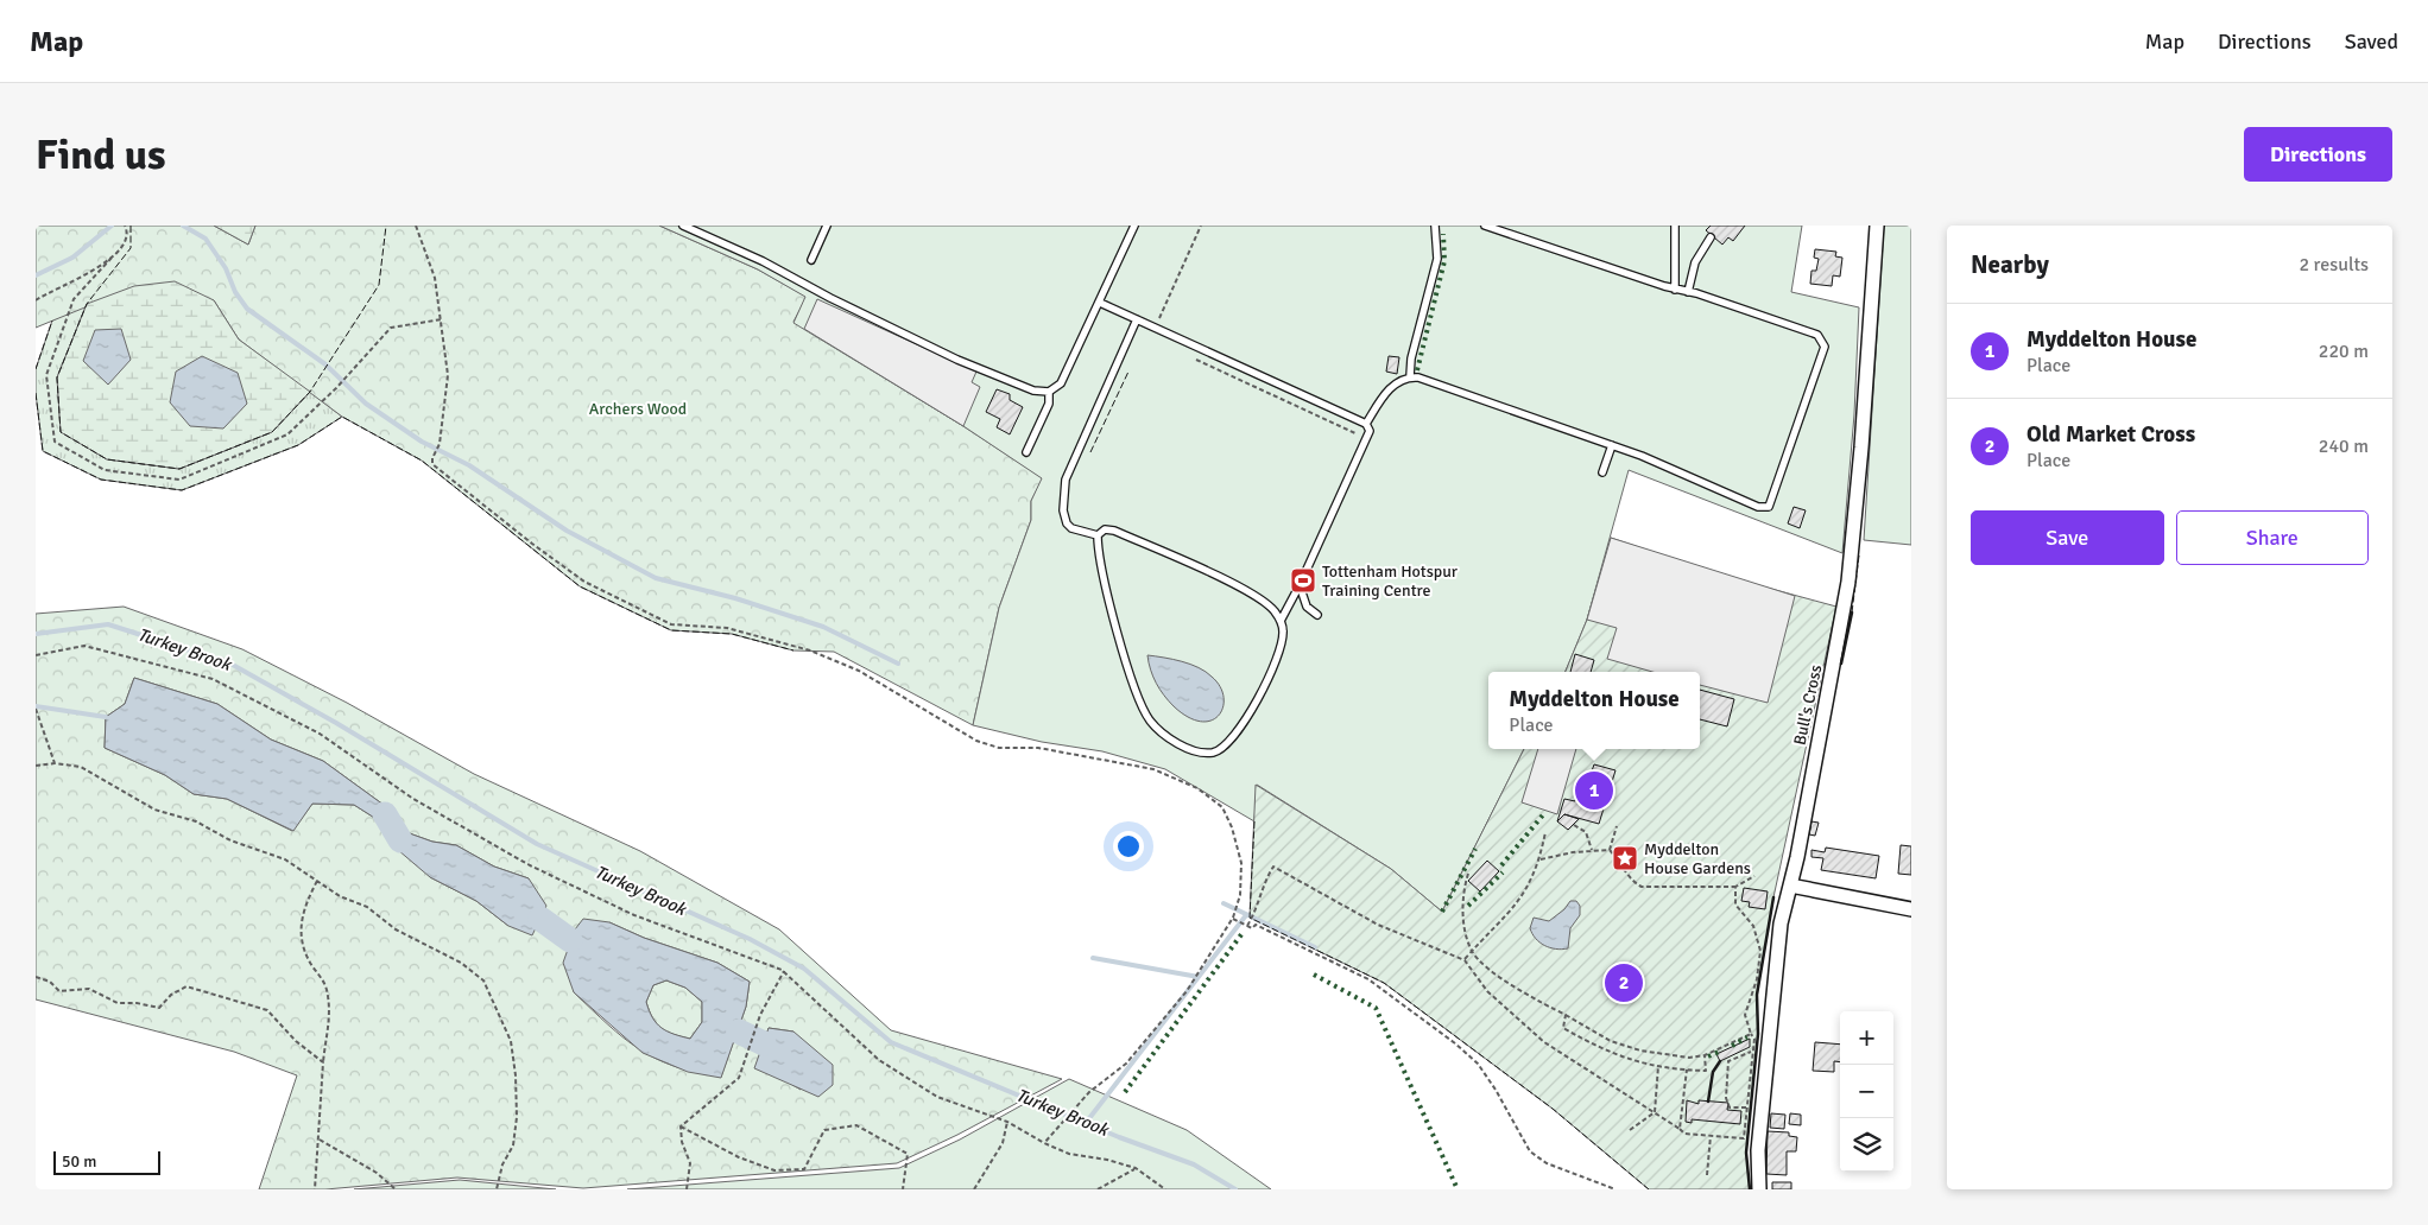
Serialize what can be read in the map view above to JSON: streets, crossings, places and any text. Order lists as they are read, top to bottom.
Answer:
{
  "streets": {
    "street": ["Bull's Cross"]
  },
  "water": ["Turkey Brook"],
  "parks": ["Archers Wood"],
  "places": {
    "sports": ["Tottenham Hotspur Training Centre"],
    "place": ["Myddelton House Gardens"]
  },
  "scale_bar": "50 m",
  "page": {
    "header": "Map",
    "nav": ["Map", "Directions", "Saved"],
    "buttons": [
      "Directions",
      ["Save", "Share"]
    ],
    "title": "Find us",
    "heading": ["Nearby", "2 results"],
    "list": [
      {
        "mark": "1",
        "name": "Myddelton House",
        "note": "Place",
        "value": "220 m"
      },
      {
        "mark": "2",
        "name": "Old Market Cross",
        "note": "Place",
        "value": "240 m"
      }
    ],
    "popup": ["Myddelton House", "Place"],
    "pins": ["1", "2"],
    "map_buttons": ["+", "−"],
    "scale": "50 m"
  }
}
